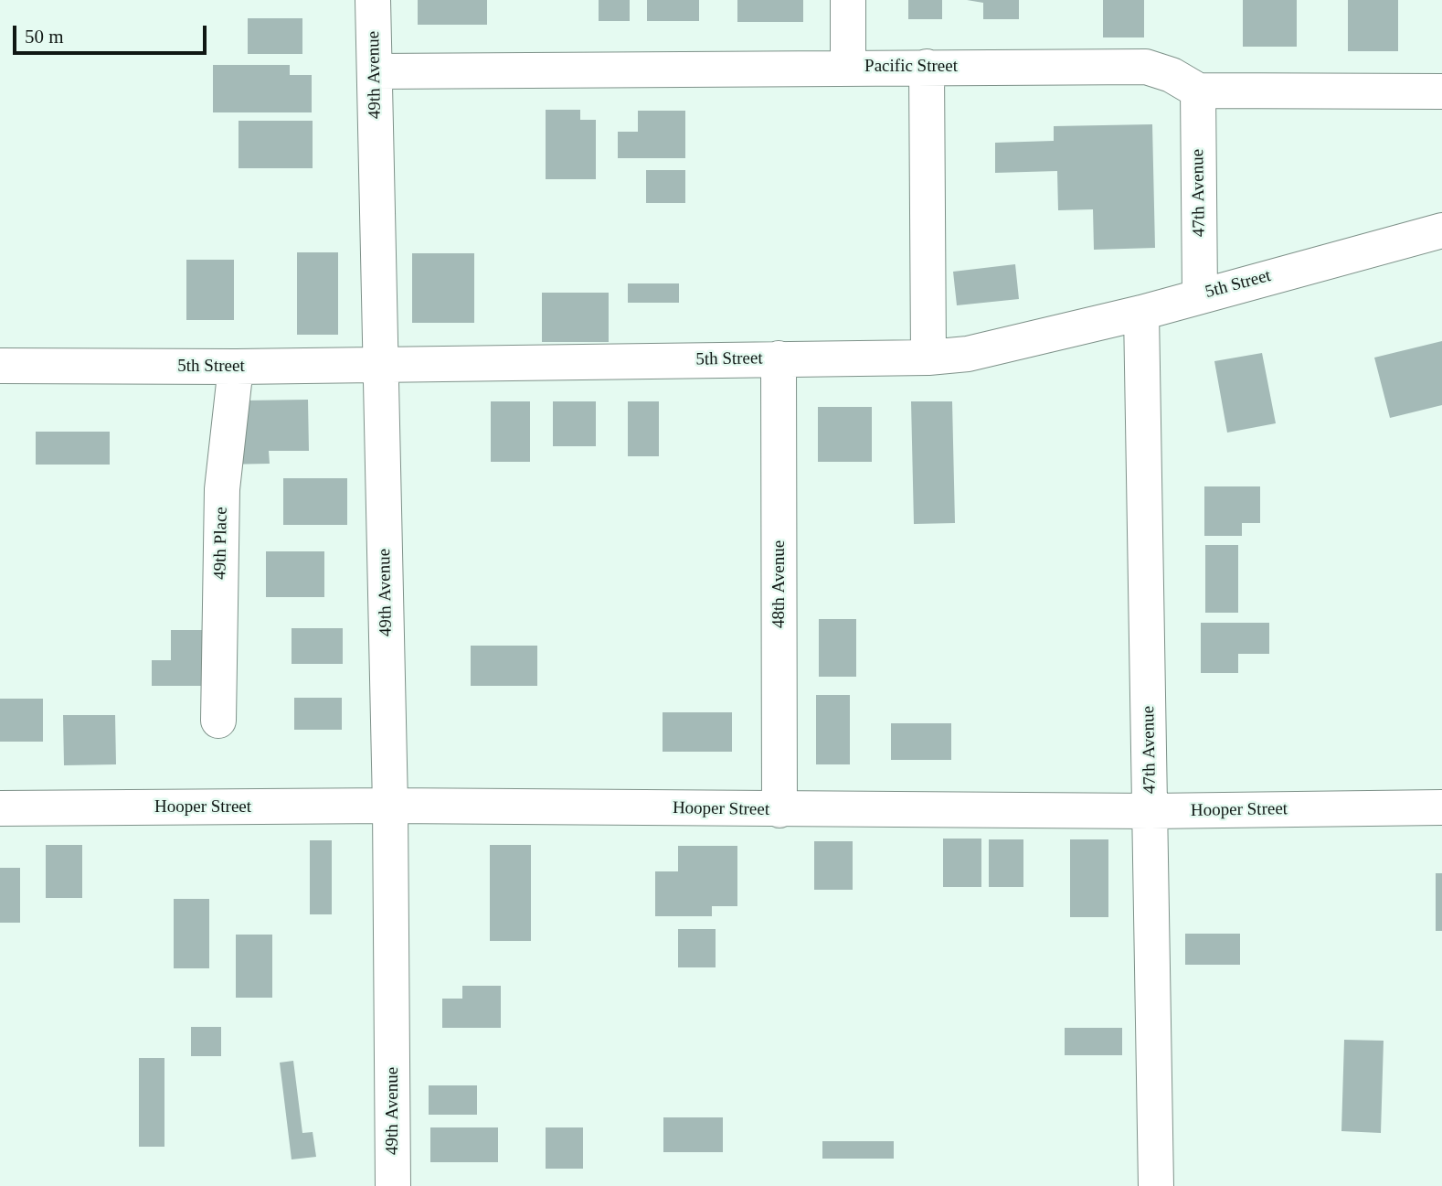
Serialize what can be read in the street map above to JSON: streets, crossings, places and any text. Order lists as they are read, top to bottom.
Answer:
{
  "streets": {
    "street": [
      "Pacific Street",
      "49th Avenue",
      "47th Avenue",
      "5th Street",
      "49th Place",
      "48th Avenue",
      "Hooper Street"
    ]
  },
  "crossings": [
    ["Pacific Street", "49th Avenue"],
    ["Pacific Street", "47th Avenue"],
    ["49th Avenue", "5th Street"],
    ["49th Avenue", "Hooper Street"],
    ["47th Avenue", "5th Street"],
    ["47th Avenue", "Hooper Street"],
    ["5th Street", "49th Place"],
    ["5th Street", "48th Avenue"],
    ["48th Avenue", "Hooper Street"]
  ],
  "scale_bar": "50 m"
}
